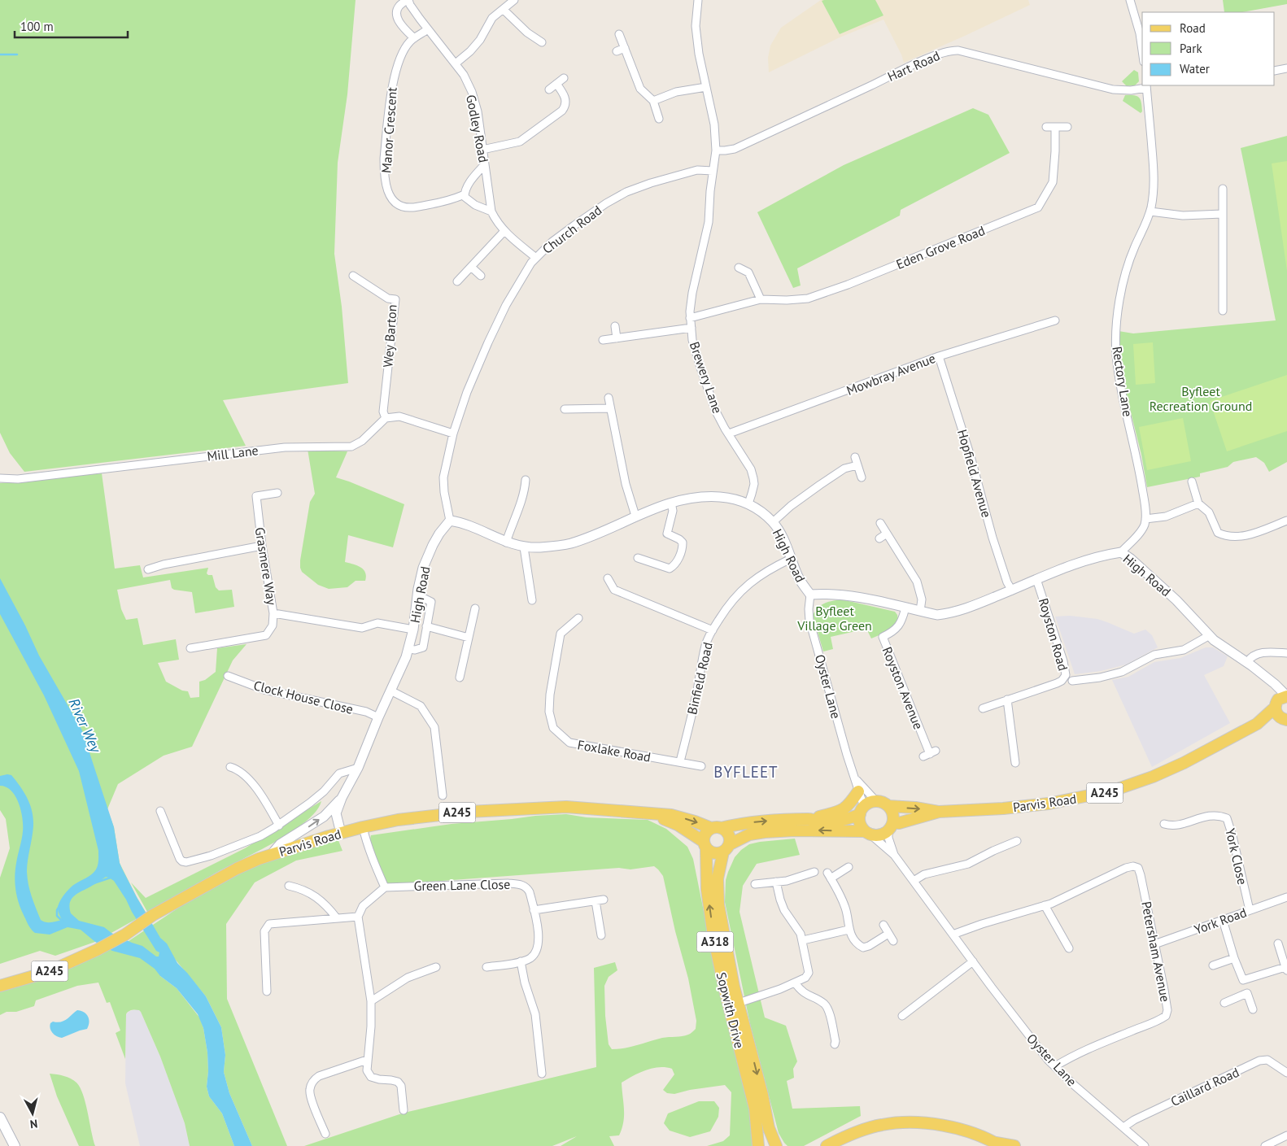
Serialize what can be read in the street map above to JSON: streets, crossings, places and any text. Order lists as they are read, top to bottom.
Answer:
{
  "streets": {
    "main road": [
      "A245",
      "Parvis Road",
      "A318",
      "Sopwith Drive"
    ],
    "street": [
      "Hart Road",
      "Godley Road",
      "Manor Crescent",
      "Church Road",
      "Eden Grove Road",
      "Wey Barton",
      "Mowbray Avenue",
      "Brewery Lane",
      "Rectory Lane",
      "Mill Lane",
      "Hopfield Avenue",
      "High Road",
      "Grasmere Way",
      "Royston Road",
      "Binfield Road",
      "Oyster Lane",
      "Royston Avenue",
      "Clock House Close",
      "Foxlake Road",
      "York Close",
      "Green Lane Close",
      "York Road",
      "Petersham Avenue",
      "Caillard Road"
    ]
  },
  "crossings": [
    ["Hart Road", "Rectory Lane"],
    ["Godley Road", "Manor Crescent"],
    ["Godley Road", "Church Road"],
    ["Church Road", "Brewery Lane"],
    ["Church Road", "High Road"],
    ["Eden Grove Road", "Brewery Lane"],
    ["Wey Barton", "Mill Lane"],
    ["Mowbray Avenue", "Brewery Lane"],
    ["Mowbray Avenue", "Hopfield Avenue"],
    ["Brewery Lane", "High Road"],
    ["Hopfield Avenue", "High Road"],
    ["High Road", "Grasmere Way"],
    ["High Road", "Royston Road"],
    ["High Road", "Binfield Road"],
    ["High Road", "Oyster Lane"],
    ["High Road", "Royston Avenue"],
    ["High Road", "Clock House Close"],
    ["High Road", "Parvis Road"],
    ["Binfield Road", "Foxlake Road"],
    ["Oyster Lane", "A245"],
    ["Oyster Lane", "Parvis Road"],
    ["Oyster Lane", "Petersham Avenue"],
    ["Oyster Lane", "Caillard Road"],
    ["A245", "Parvis Road"],
    ["A245", "Sopwith Drive"],
    ["Parvis Road", "Sopwith Drive"],
    ["York Close", "York Road"],
    ["York Road", "Petersham Avenue"]
  ],
  "districts": ["BYFLEET"],
  "water": ["River Wey"],
  "parks": ["Byfleet Recreation Ground", "Byfleet Village Green"],
  "legend": ["Road", "Park", "Water"],
  "scale_bar": "100 m",
  "north": "bottom"
}
